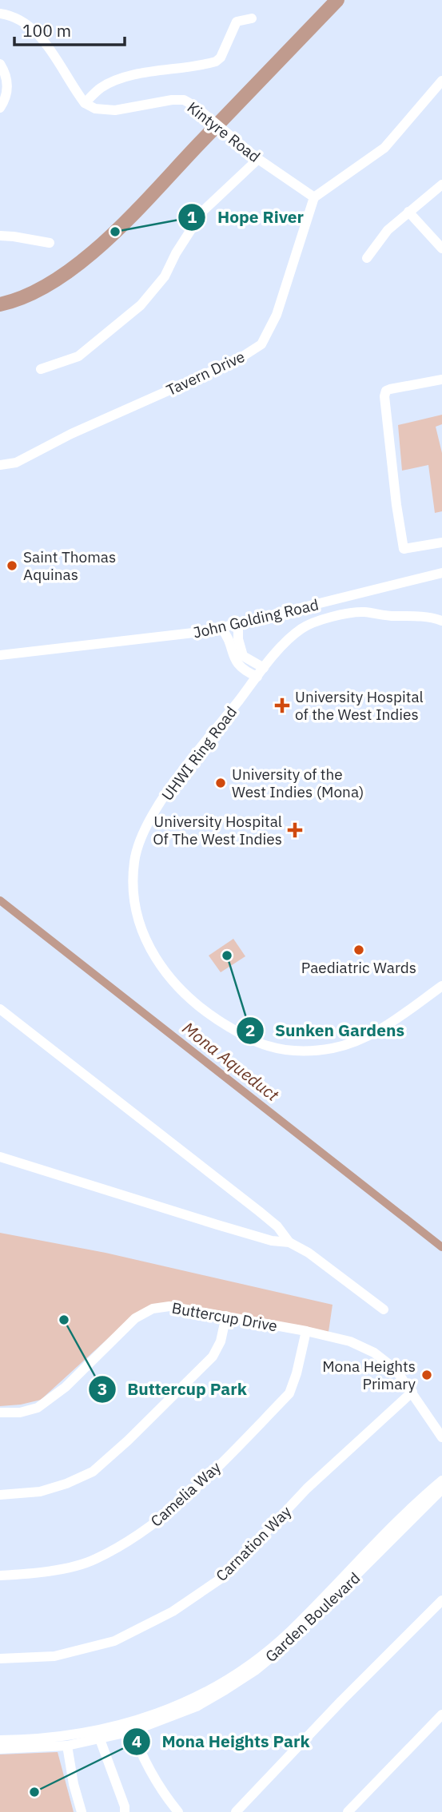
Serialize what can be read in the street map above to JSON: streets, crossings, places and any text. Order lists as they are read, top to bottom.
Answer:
{
  "streets": {
    "street": [
      "Kintyre Road",
      "Tavern Drive",
      "John Golding Road",
      "UHWI Ring Road",
      "Buttercup Drive",
      "Camelia Way",
      "Carnation Way",
      "Garden Boulevard"
    ]
  },
  "crossings": [
    ["Kintyre Road", "Tavern Drive"],
    ["Buttercup Drive", "Camelia Way"],
    ["Buttercup Drive", "Carnation Way"]
  ],
  "water": ["Mona Aqueduct"],
  "places": {
    "other": [
      "Hope River",
      "Saint Thomas Aquinas",
      "University of the West Indies (Mona)",
      "Paediatric Wards",
      "Sunken Gardens",
      "Buttercup Park",
      "Mona Heights Primary",
      "Mona Heights Park"
    ],
    "health": ["University Hospital of the West Indies", "University Hospital Of The West Indies"]
  },
  "scale_bar": "100 m"
}
